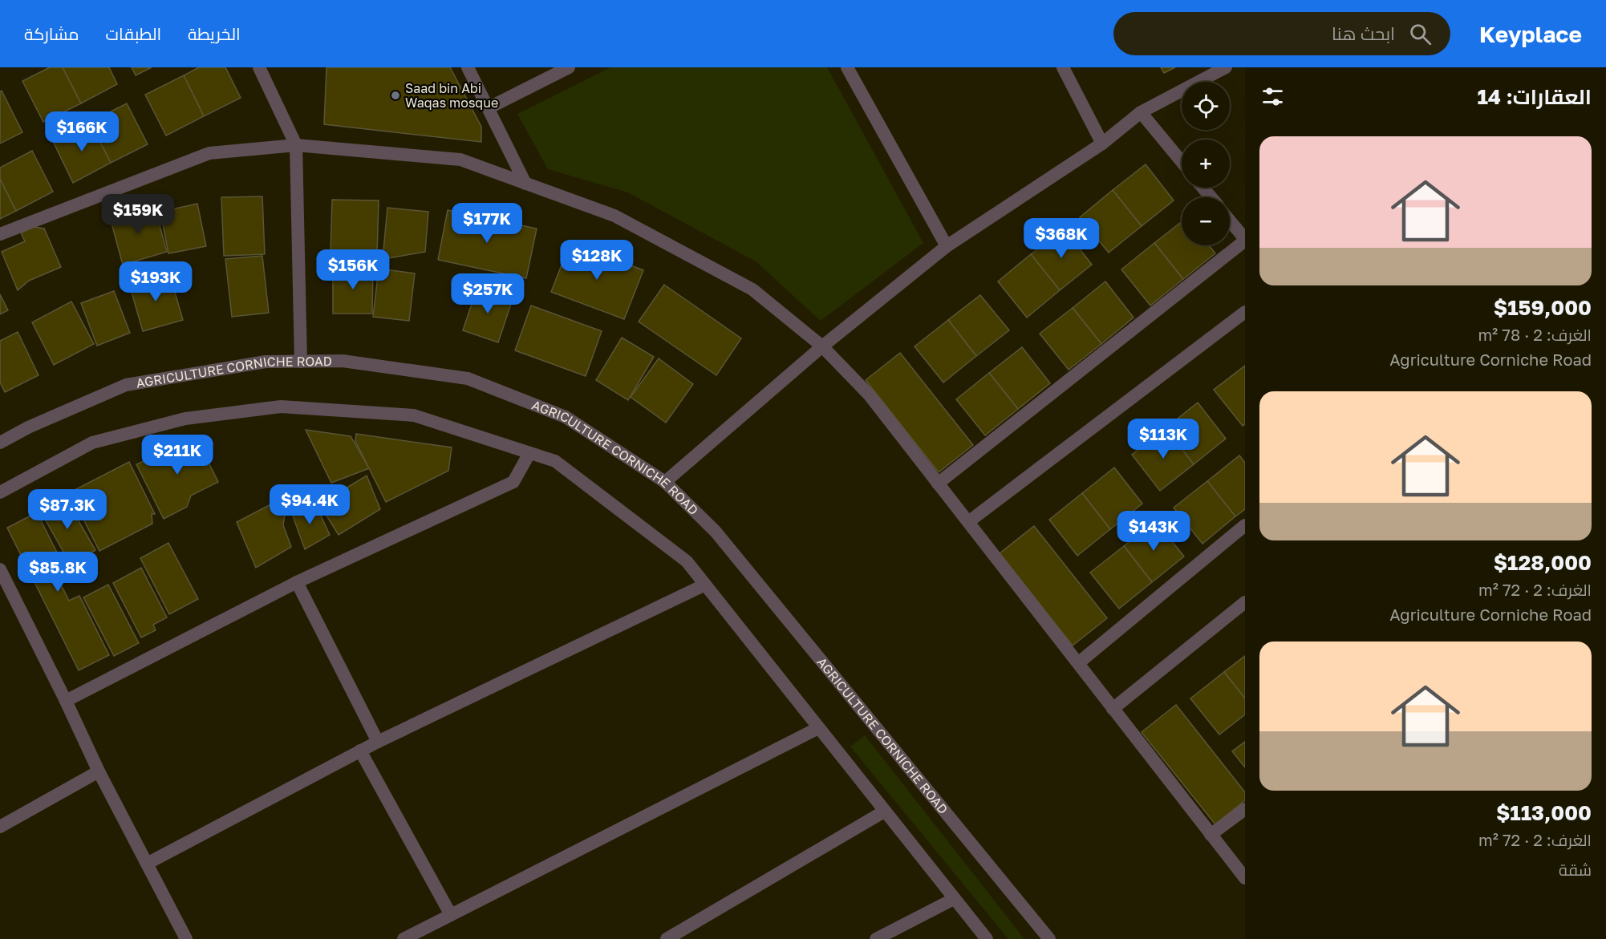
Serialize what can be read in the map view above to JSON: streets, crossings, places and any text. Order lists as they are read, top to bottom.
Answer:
{
  "streets": {
    "street": ["AGRICULTURE CORNICHE ROAD"]
  },
  "places": ["Saad bin Abi Waqas mosque"],
  "page": {
    "header": "Keyplace",
    "search": "ابحث هنا",
    "nav": ["الخريطة", "الطبقات", "مشاركة"],
    "heading": "العقارات: 14",
    "map_buttons": ["+", "−"],
    "price": [
      "$166K",
      "$159K",
      "$177K",
      "$368K",
      "$128K",
      "$156K",
      "$193K",
      "$257K",
      "$113K",
      "$211K",
      "$94.4K",
      "$87.3K",
      "$143K",
      "$85.8K"
    ],
    "list": [
      {
        "name": "$159,000",
        "note": "الغرف: 2 · 78 m² · Agriculture Corniche Road"
      },
      {
        "name": "$128,000",
        "note": "الغرف: 2 · 72 m² · Agriculture Corniche Road"
      },
      {
        "name": "$113,000",
        "note": "الغرف: 2 · 72 m² · شقة"
      }
    ]
  }
}
